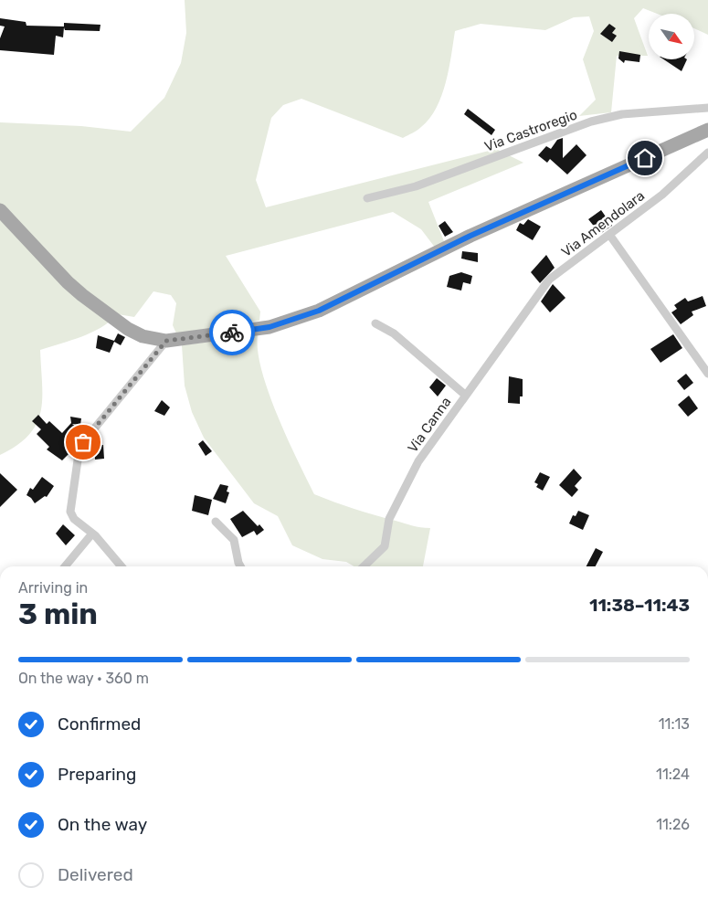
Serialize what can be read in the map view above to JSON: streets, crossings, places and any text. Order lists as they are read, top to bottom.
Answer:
{
  "streets": {
    "street": ["Via Castroregio", "Via Amendolara", "Via Canna"]
  },
  "crossings": [
    ["Via Amendolara", "Via Canna"]
  ],
  "north": "bottom right",
  "page": {
    "heading": ["3 min", "Arriving in", "11:38–11:43"],
    "bar": "On the way · 360 m",
    "list": [
      ["Confirmed", "11:13"],
      ["Preparing", "11:24"],
      ["On the way", "11:26"],
      "Delivered"
    ]
  }
}
